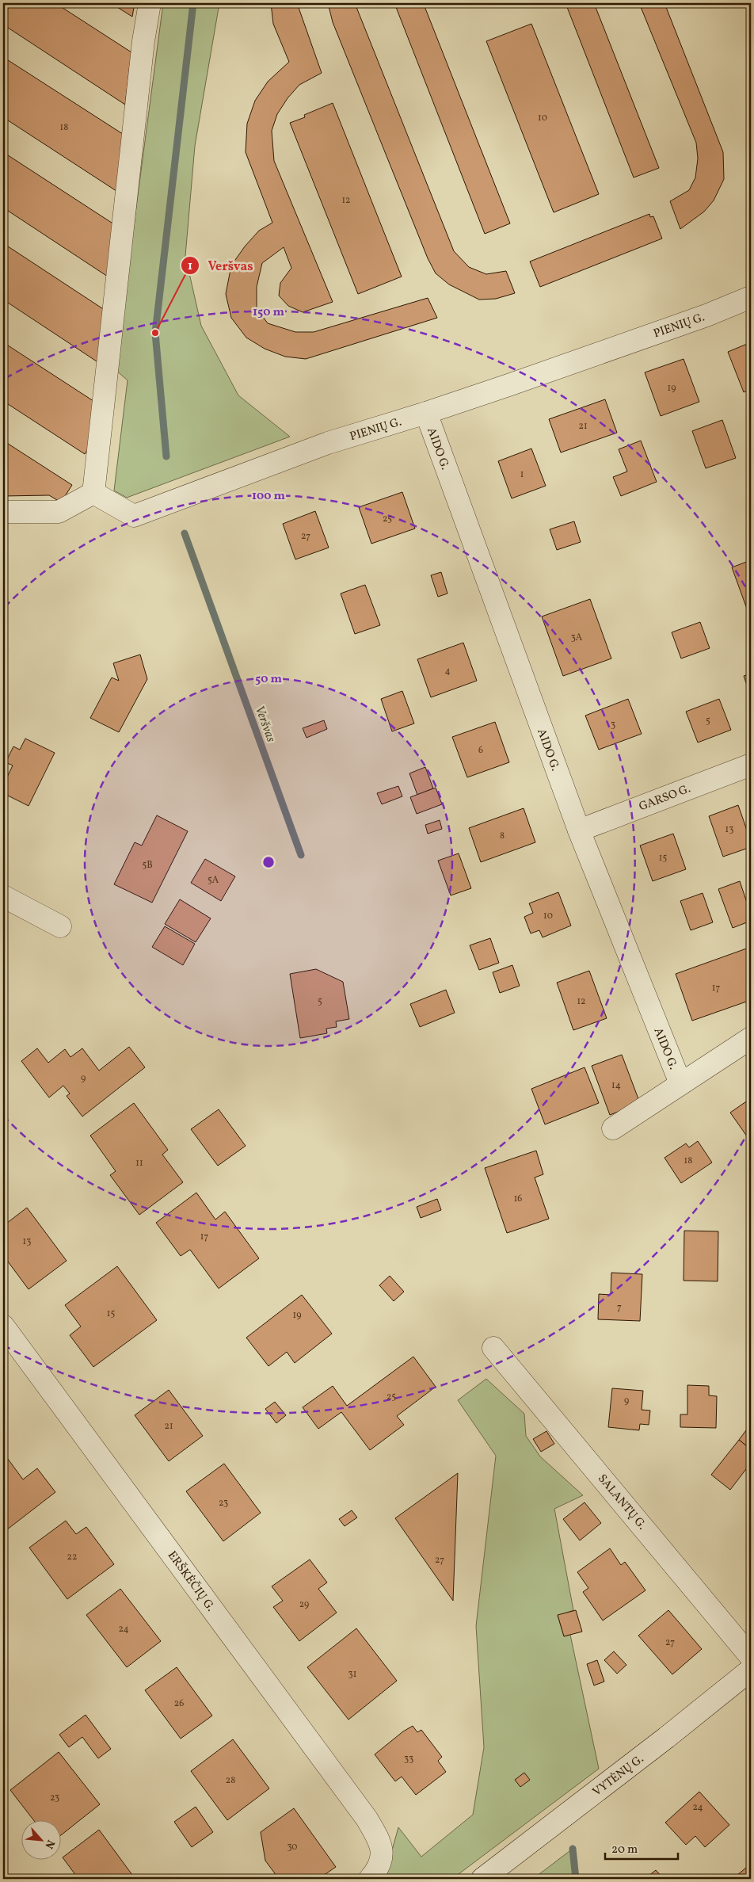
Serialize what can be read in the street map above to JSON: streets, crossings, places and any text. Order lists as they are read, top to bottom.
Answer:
{
  "streets": {
    "street": [
      "PIENIŲ G.",
      "AIDO G.",
      "GARSO G.",
      "SALANTŲ G.",
      "ERŠKĖČIŲ G.",
      "VYTĖNŲ G."
    ]
  },
  "crossings": [
    ["PIENIŲ G.", "AIDO G."],
    ["AIDO G.", "GARSO G."]
  ],
  "water": ["Veršvas"],
  "places": ["Veršvas"],
  "house_numbers": [
    "10",
    "18",
    "12",
    "19",
    "21",
    "1",
    "25",
    "27",
    "3A",
    "4",
    "5",
    "3",
    "6",
    "13",
    "8",
    "15",
    "5B",
    "5A",
    "10",
    "17",
    "5",
    "12",
    "9",
    "14",
    "18",
    "11",
    "16",
    "17",
    "13",
    "7",
    "15",
    "19",
    "25",
    "9",
    "21",
    "23",
    "22",
    "27",
    "29",
    "24",
    "27",
    "31",
    "26",
    "33",
    "28",
    "23",
    "24",
    "30"
  ],
  "scale_bar": "20 m",
  "north": "bottom right",
  "rings": ["150 m", "100 m", "50 m"]
}
